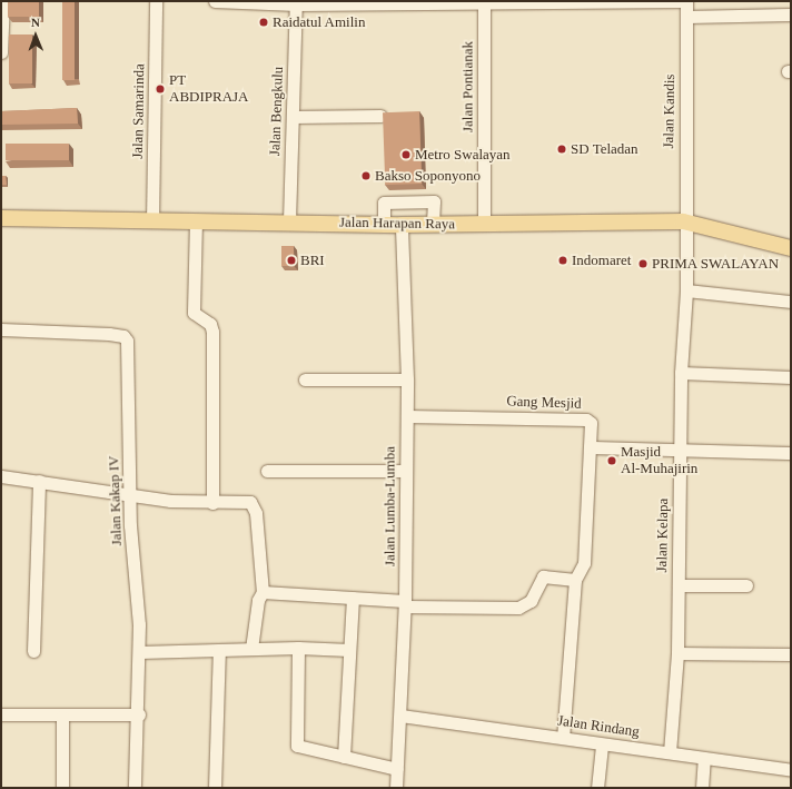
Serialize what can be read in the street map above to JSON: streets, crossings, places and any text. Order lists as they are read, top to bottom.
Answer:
{
  "streets": {
    "main road": ["Jalan Harapan Raya"],
    "street": [
      "Jalan Pontianak",
      "Jalan Samarinda",
      "Jalan Bengkulu",
      "Jalan Kandis",
      "Gang Mesjid",
      "Jalan Kakap IV",
      "Jalan Lumba-Lumba",
      "Jalan Kelapa",
      "Jalan Rindang"
    ]
  },
  "crossings": [
    ["Jalan Pontianak", "Jalan Harapan Raya"],
    ["Jalan Samarinda", "Jalan Harapan Raya"],
    ["Jalan Bengkulu", "Jalan Harapan Raya"],
    ["Jalan Kandis", "Jalan Harapan Raya"],
    ["Jalan Kandis", "Jalan Kelapa"],
    ["Jalan Harapan Raya", "Jalan Lumba-Lumba"],
    ["Jalan Harapan Raya", "Jalan Kelapa"],
    ["Gang Mesjid", "Jalan Lumba-Lumba"],
    ["Jalan Lumba-Lumba", "Jalan Rindang"],
    ["Jalan Kelapa", "Jalan Rindang"]
  ],
  "places": [
    "Raidatul Amilin",
    "PT ABDIPRAJA",
    "SD Teladan",
    "Metro Swalayan",
    "Bakso Soponyono",
    "BRI",
    "Indomaret",
    "PRIMA SWALAYAN",
    "Masjid Al-Muhajirin"
  ],
  "north": "top"
}
